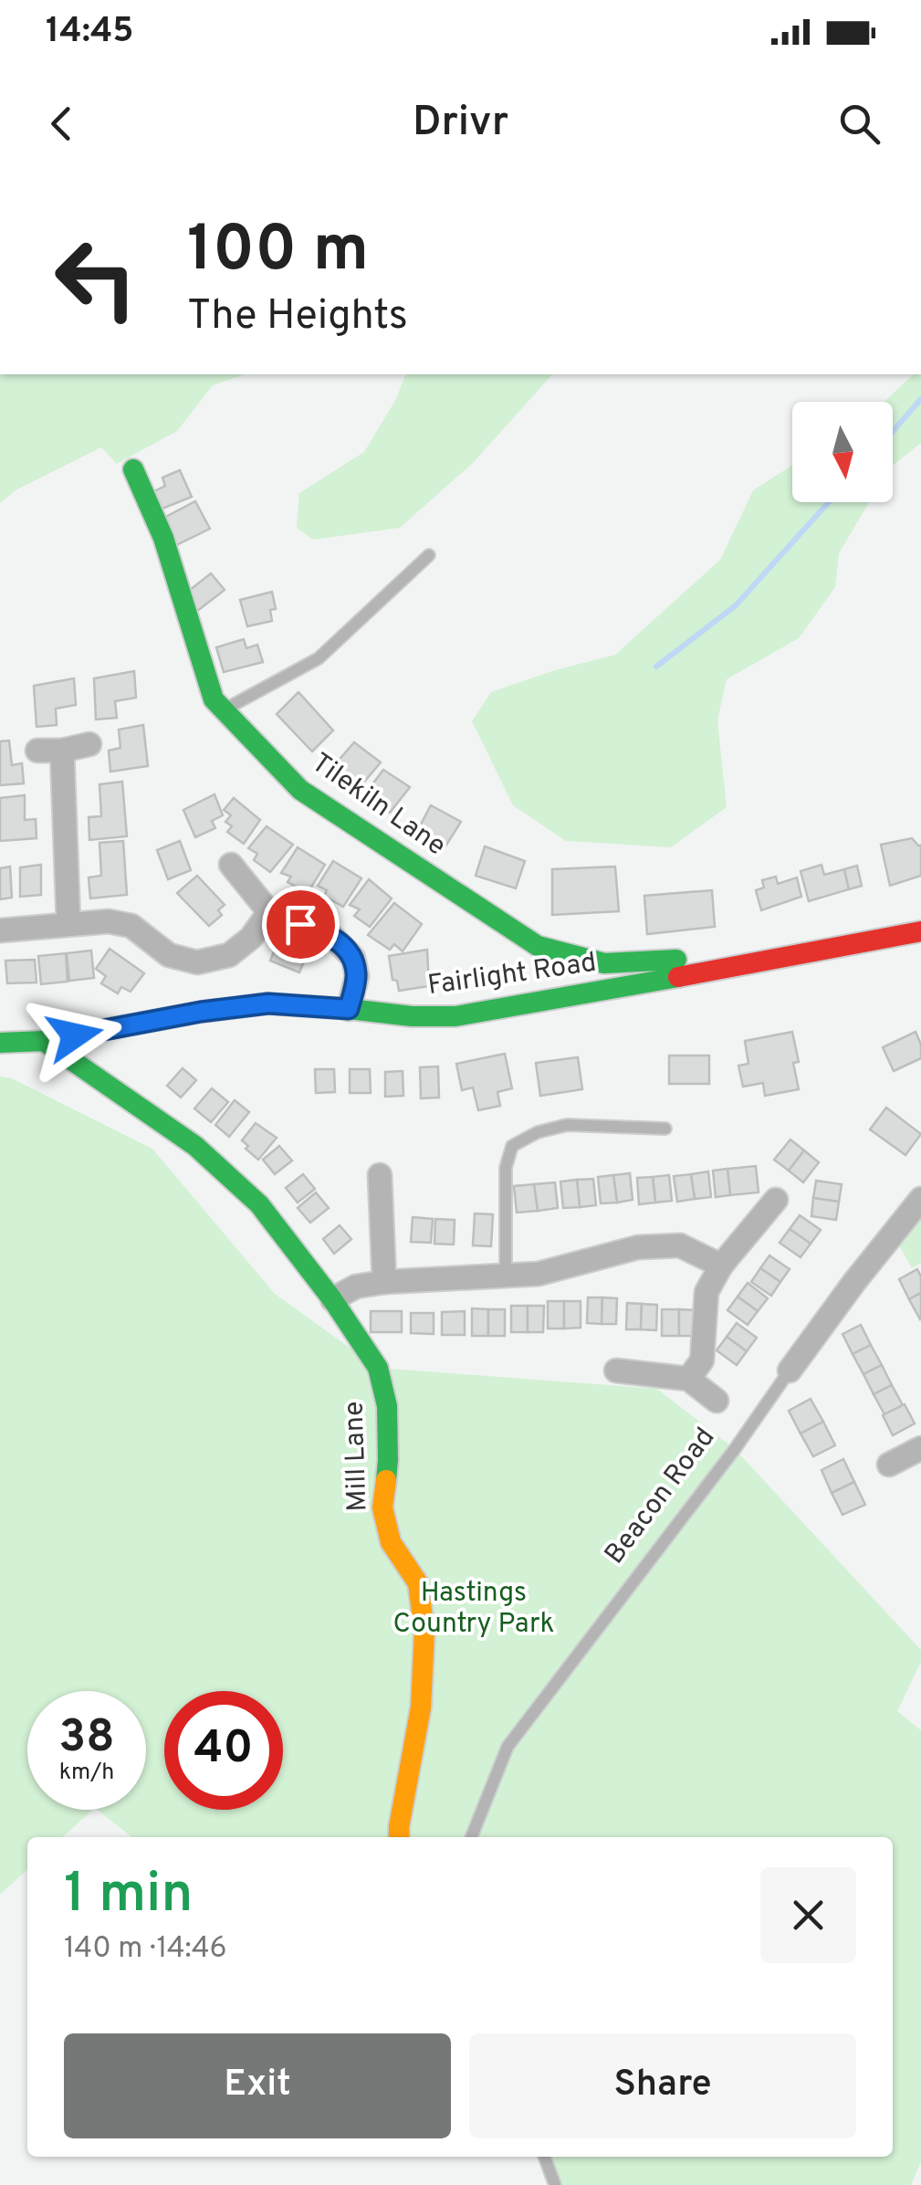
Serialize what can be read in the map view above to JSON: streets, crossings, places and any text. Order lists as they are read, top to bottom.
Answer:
{
  "streets": {
    "street": [
      "Tilekiln Lane",
      "Fairlight Road",
      "Mill Lane",
      "Beacon Road"
    ]
  },
  "crossings": [
    ["Tilekiln Lane", "Fairlight Road"],
    ["Fairlight Road", "Mill Lane"]
  ],
  "parks": ["Hastings Country Park"],
  "north": "bottom",
  "page": {
    "status": "14:45",
    "header": "Drivr",
    "turn": ["100 m", "The Heights"],
    "speed": "38 km/h",
    "limit": "40",
    "heading": ["1 min", "140 m · 14:46"],
    "buttons": ["Exit", "Share"]
  }
}
